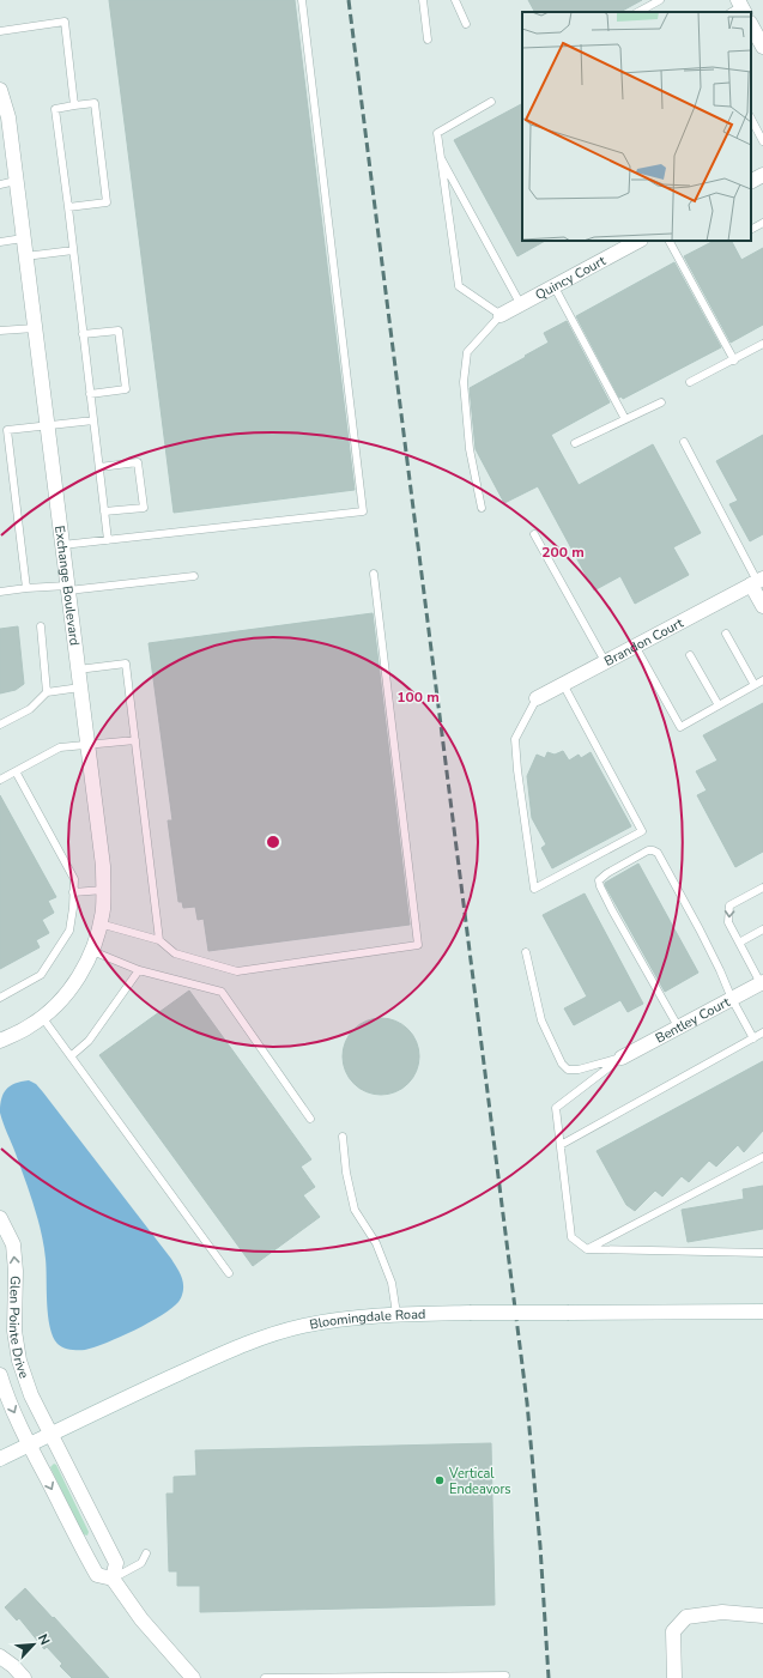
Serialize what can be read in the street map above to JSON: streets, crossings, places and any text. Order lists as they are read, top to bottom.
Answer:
{
  "streets": {
    "street": [
      "Quincy Court",
      "Exchange Boulevard",
      "Brandon Court",
      "Bentley Court",
      "Bloomingdale Road",
      "Glen Pointe Drive"
    ]
  },
  "crossings": [
    ["Bloomingdale Road", "Glen Pointe Drive"]
  ],
  "places": ["Vertical Endeavors"],
  "north": "top right",
  "rings": ["200 m", "100 m"]
}
